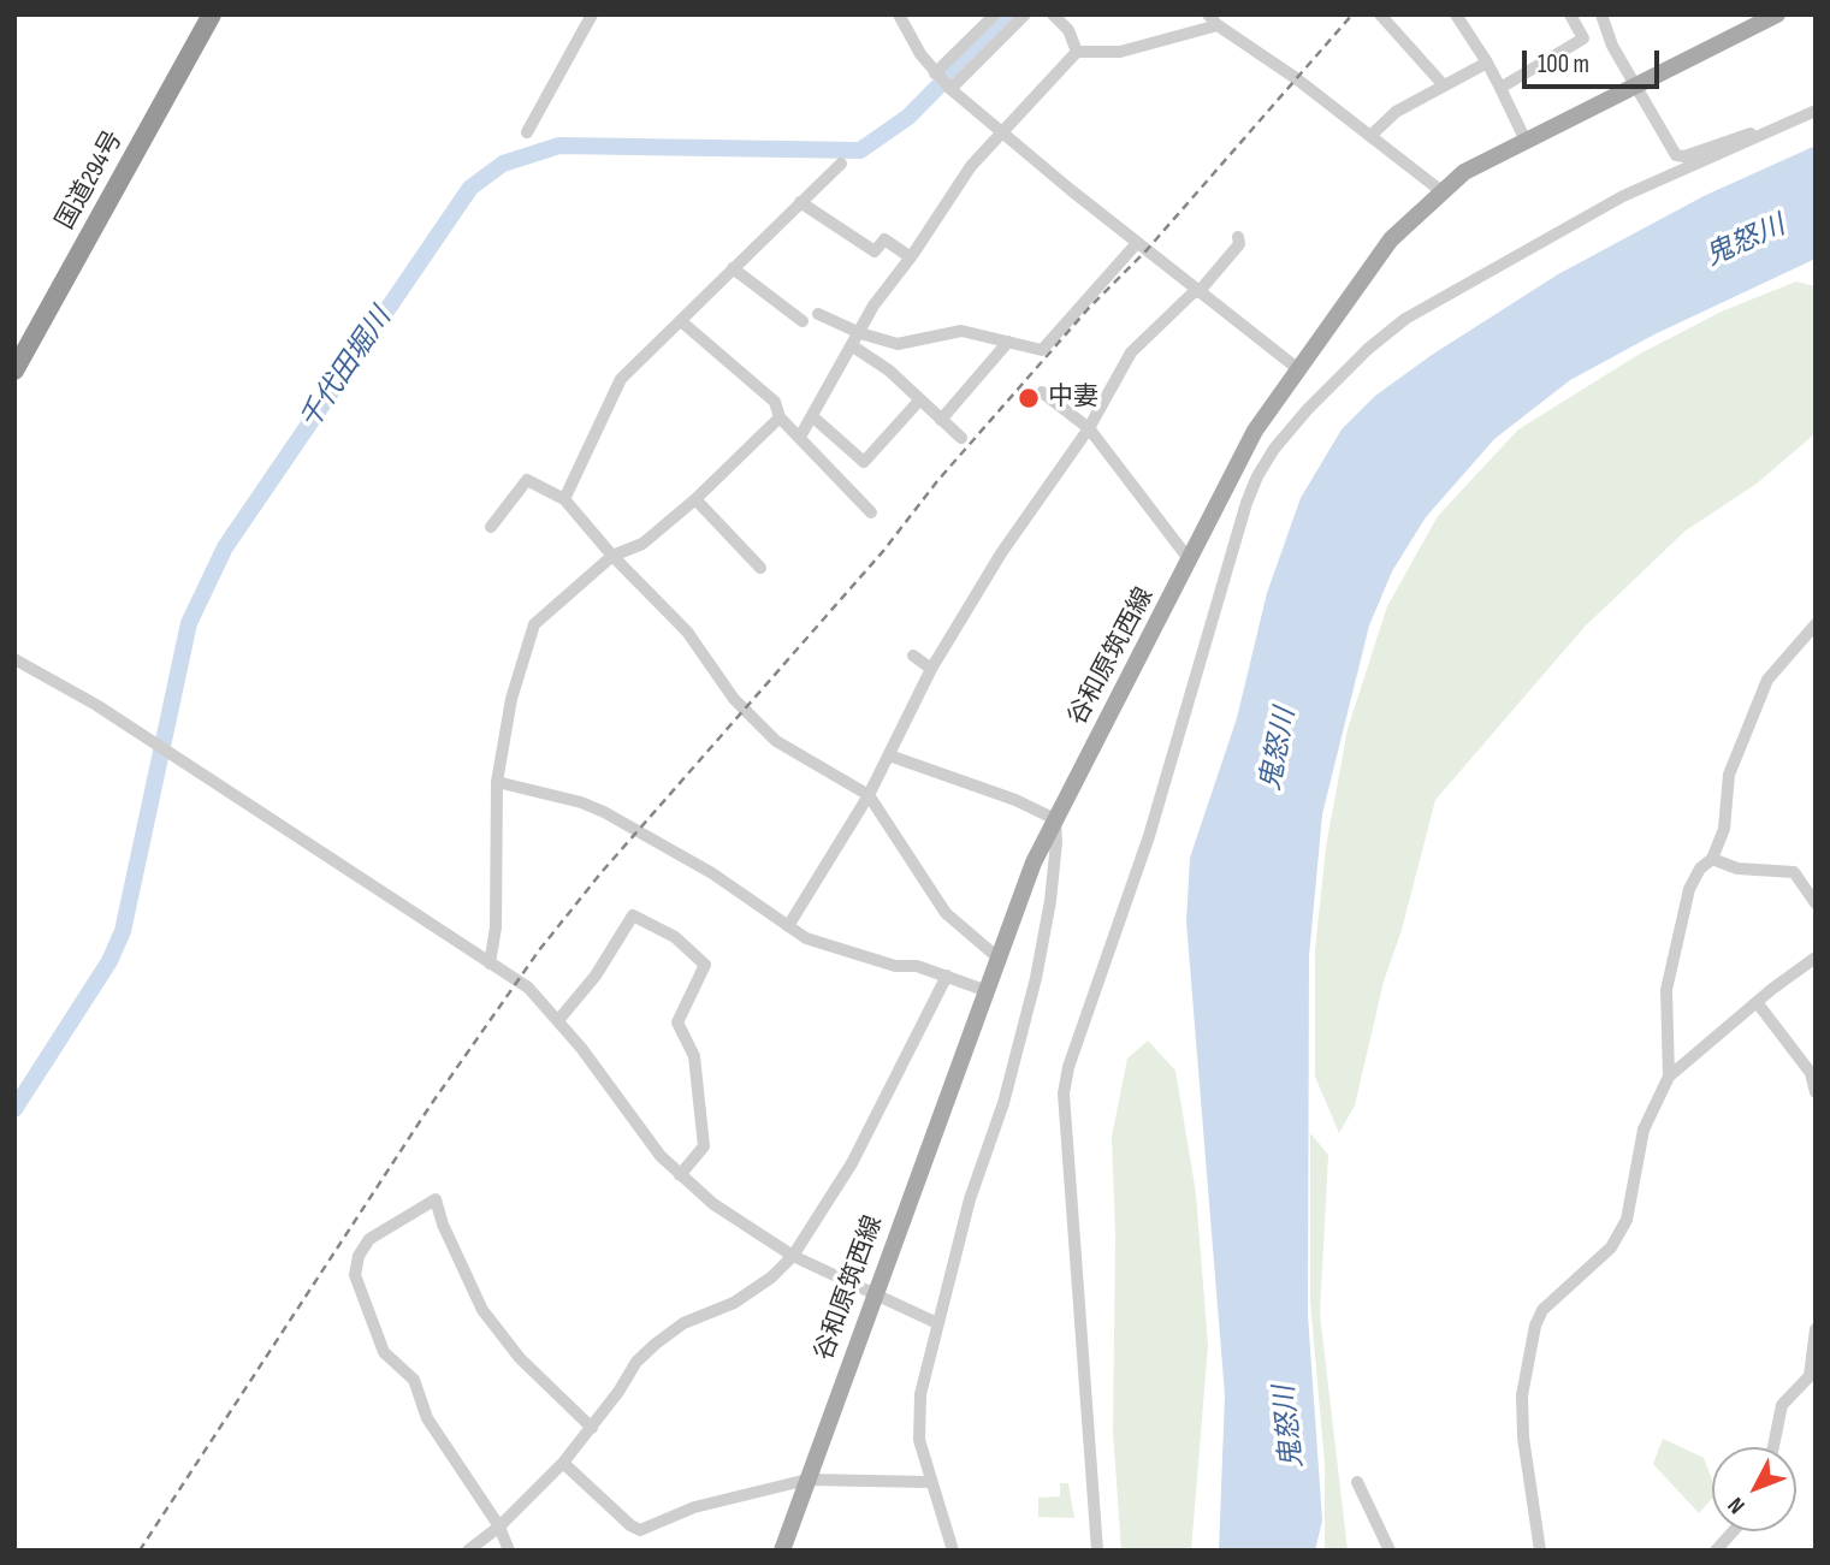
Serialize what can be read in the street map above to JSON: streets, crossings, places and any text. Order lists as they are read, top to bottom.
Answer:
{
  "streets": {
    "highway": ["国道294号"],
    "main road": ["谷和原筑西線"]
  },
  "water": ["鬼怒川", "千代田堀川"],
  "places": ["中妻"],
  "scale_bar": "100 m",
  "north": "bottom left"
}
